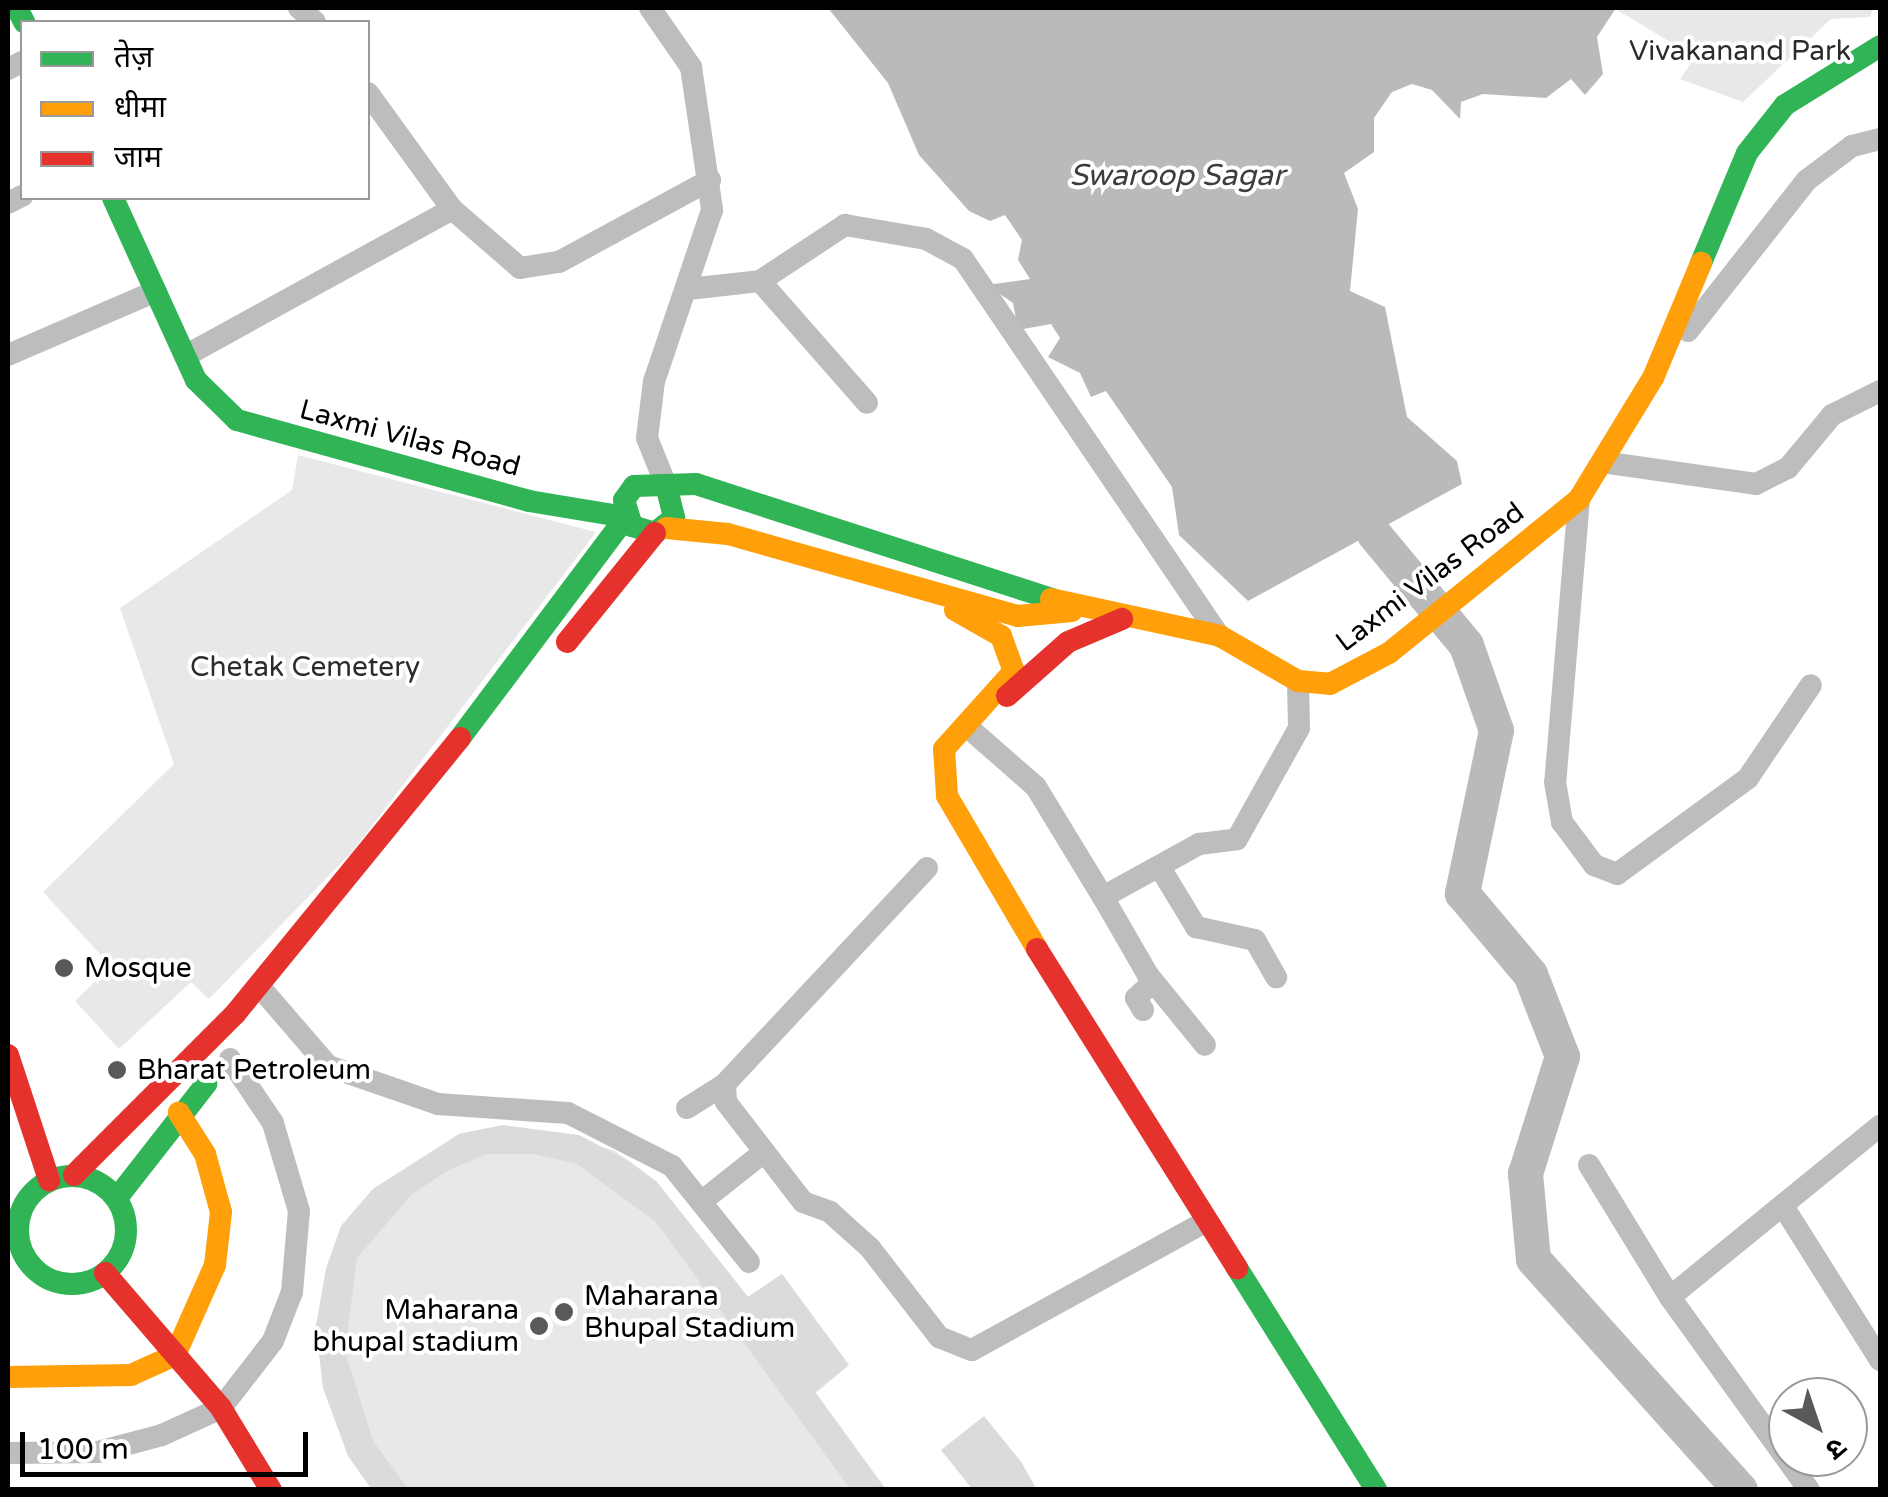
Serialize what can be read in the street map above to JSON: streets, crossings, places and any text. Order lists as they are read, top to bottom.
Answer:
{
  "streets": {
    "main road": ["Laxmi Vilas Road"]
  },
  "water": ["Swaroop Sagar"],
  "parks": ["Vivakanand Park", "Chetak Cemetery"],
  "places": [
    "Mosque",
    "Bharat Petroleum",
    "Maharana Bhupal Stadium",
    "Maharana bhupal stadium"
  ],
  "legend": ["तेज़", "धीमा", "जाम"],
  "scale_bar": "100 m",
  "north": "bottom right"
}
